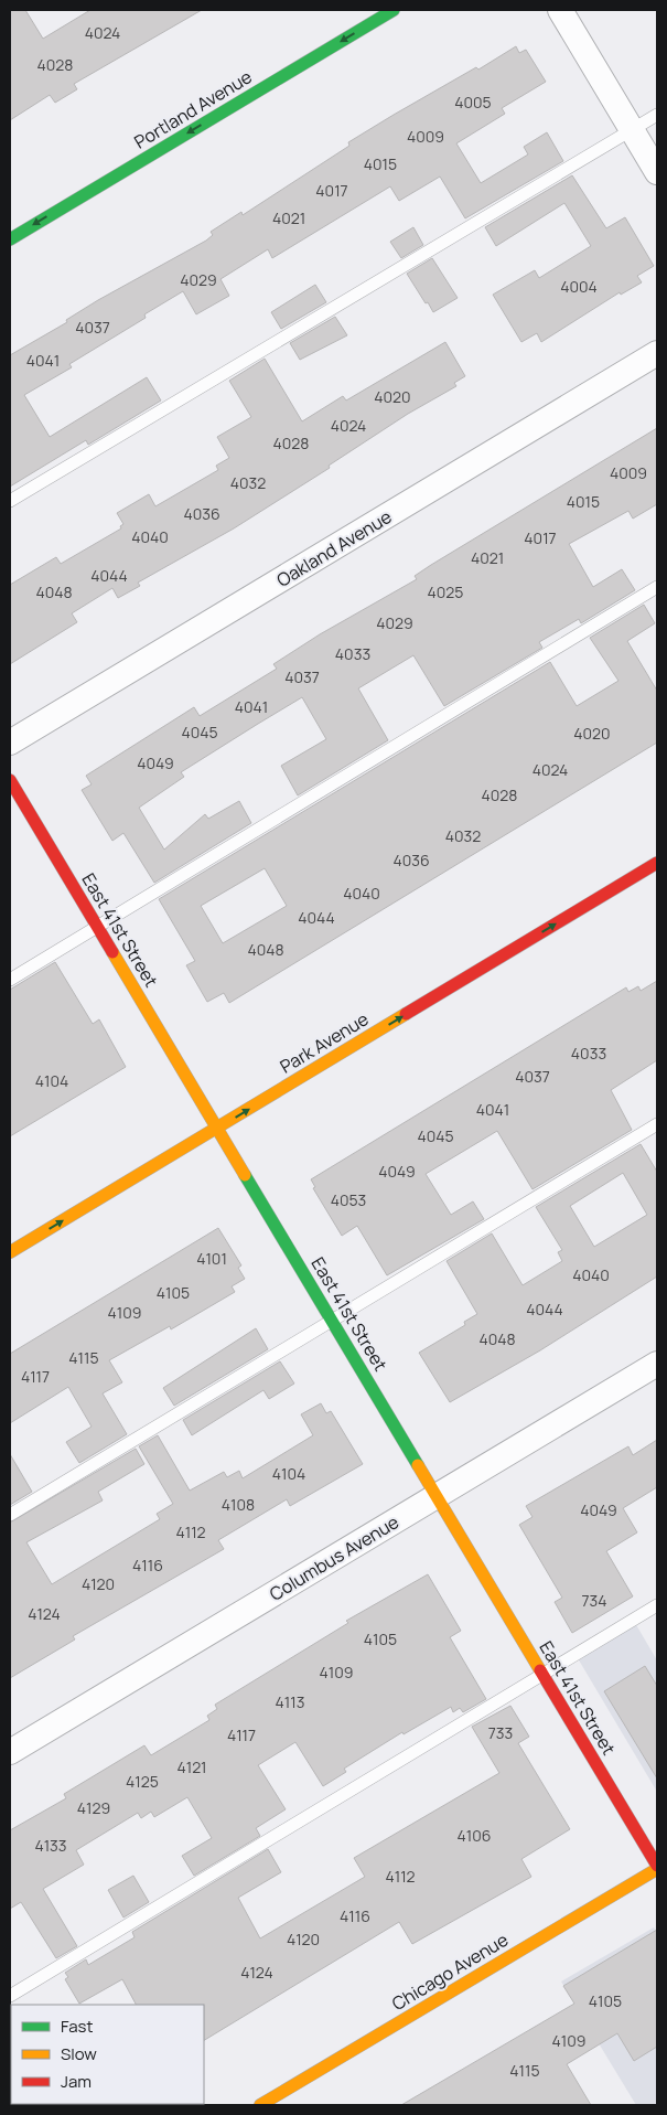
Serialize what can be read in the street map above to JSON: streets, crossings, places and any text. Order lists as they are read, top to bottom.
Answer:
{
  "streets": {
    "street": [
      "Portland Avenue",
      "Oakland Avenue",
      "East 41st Street",
      "Park Avenue",
      "Columbus Avenue",
      "Chicago Avenue"
    ]
  },
  "crossings": [
    ["East 41st Street", "Park Avenue"],
    ["East 41st Street", "Columbus Avenue"],
    ["East 41st Street", "Chicago Avenue"]
  ],
  "one_way": ["Portland Avenue", "Park Avenue"],
  "house_numbers": [
    "4024",
    "4028",
    "4005",
    "4009",
    "4015",
    "4017",
    "4021",
    "4029",
    "4004",
    "4037",
    "4041",
    "4020",
    "4024",
    "4028",
    "4009",
    "4032",
    "4015",
    "4036",
    "4040",
    "4017",
    "4021",
    "4044",
    "4048",
    "4025",
    "4029",
    "4033",
    "4037",
    "4041",
    "4045",
    "4020",
    "4049",
    "4024",
    "4028",
    "4032",
    "4036",
    "4040",
    "4044",
    "4048",
    "4033",
    "4037",
    "4104",
    "4041",
    "4045",
    "4049",
    "4053",
    "4101",
    "4040",
    "4105",
    "4044",
    "4109",
    "4048",
    "4115",
    "4117",
    "4104",
    "4108",
    "4049",
    "4112",
    "4116",
    "4120",
    "734",
    "4124",
    "4105",
    "4109",
    "4113",
    "733",
    "4117",
    "4121",
    "4125",
    "4129",
    "4106",
    "4133",
    "4112",
    "4116",
    "4120",
    "4124",
    "4105",
    "4109",
    "4115"
  ],
  "legend": ["Fast", "Slow", "Jam"]
}
